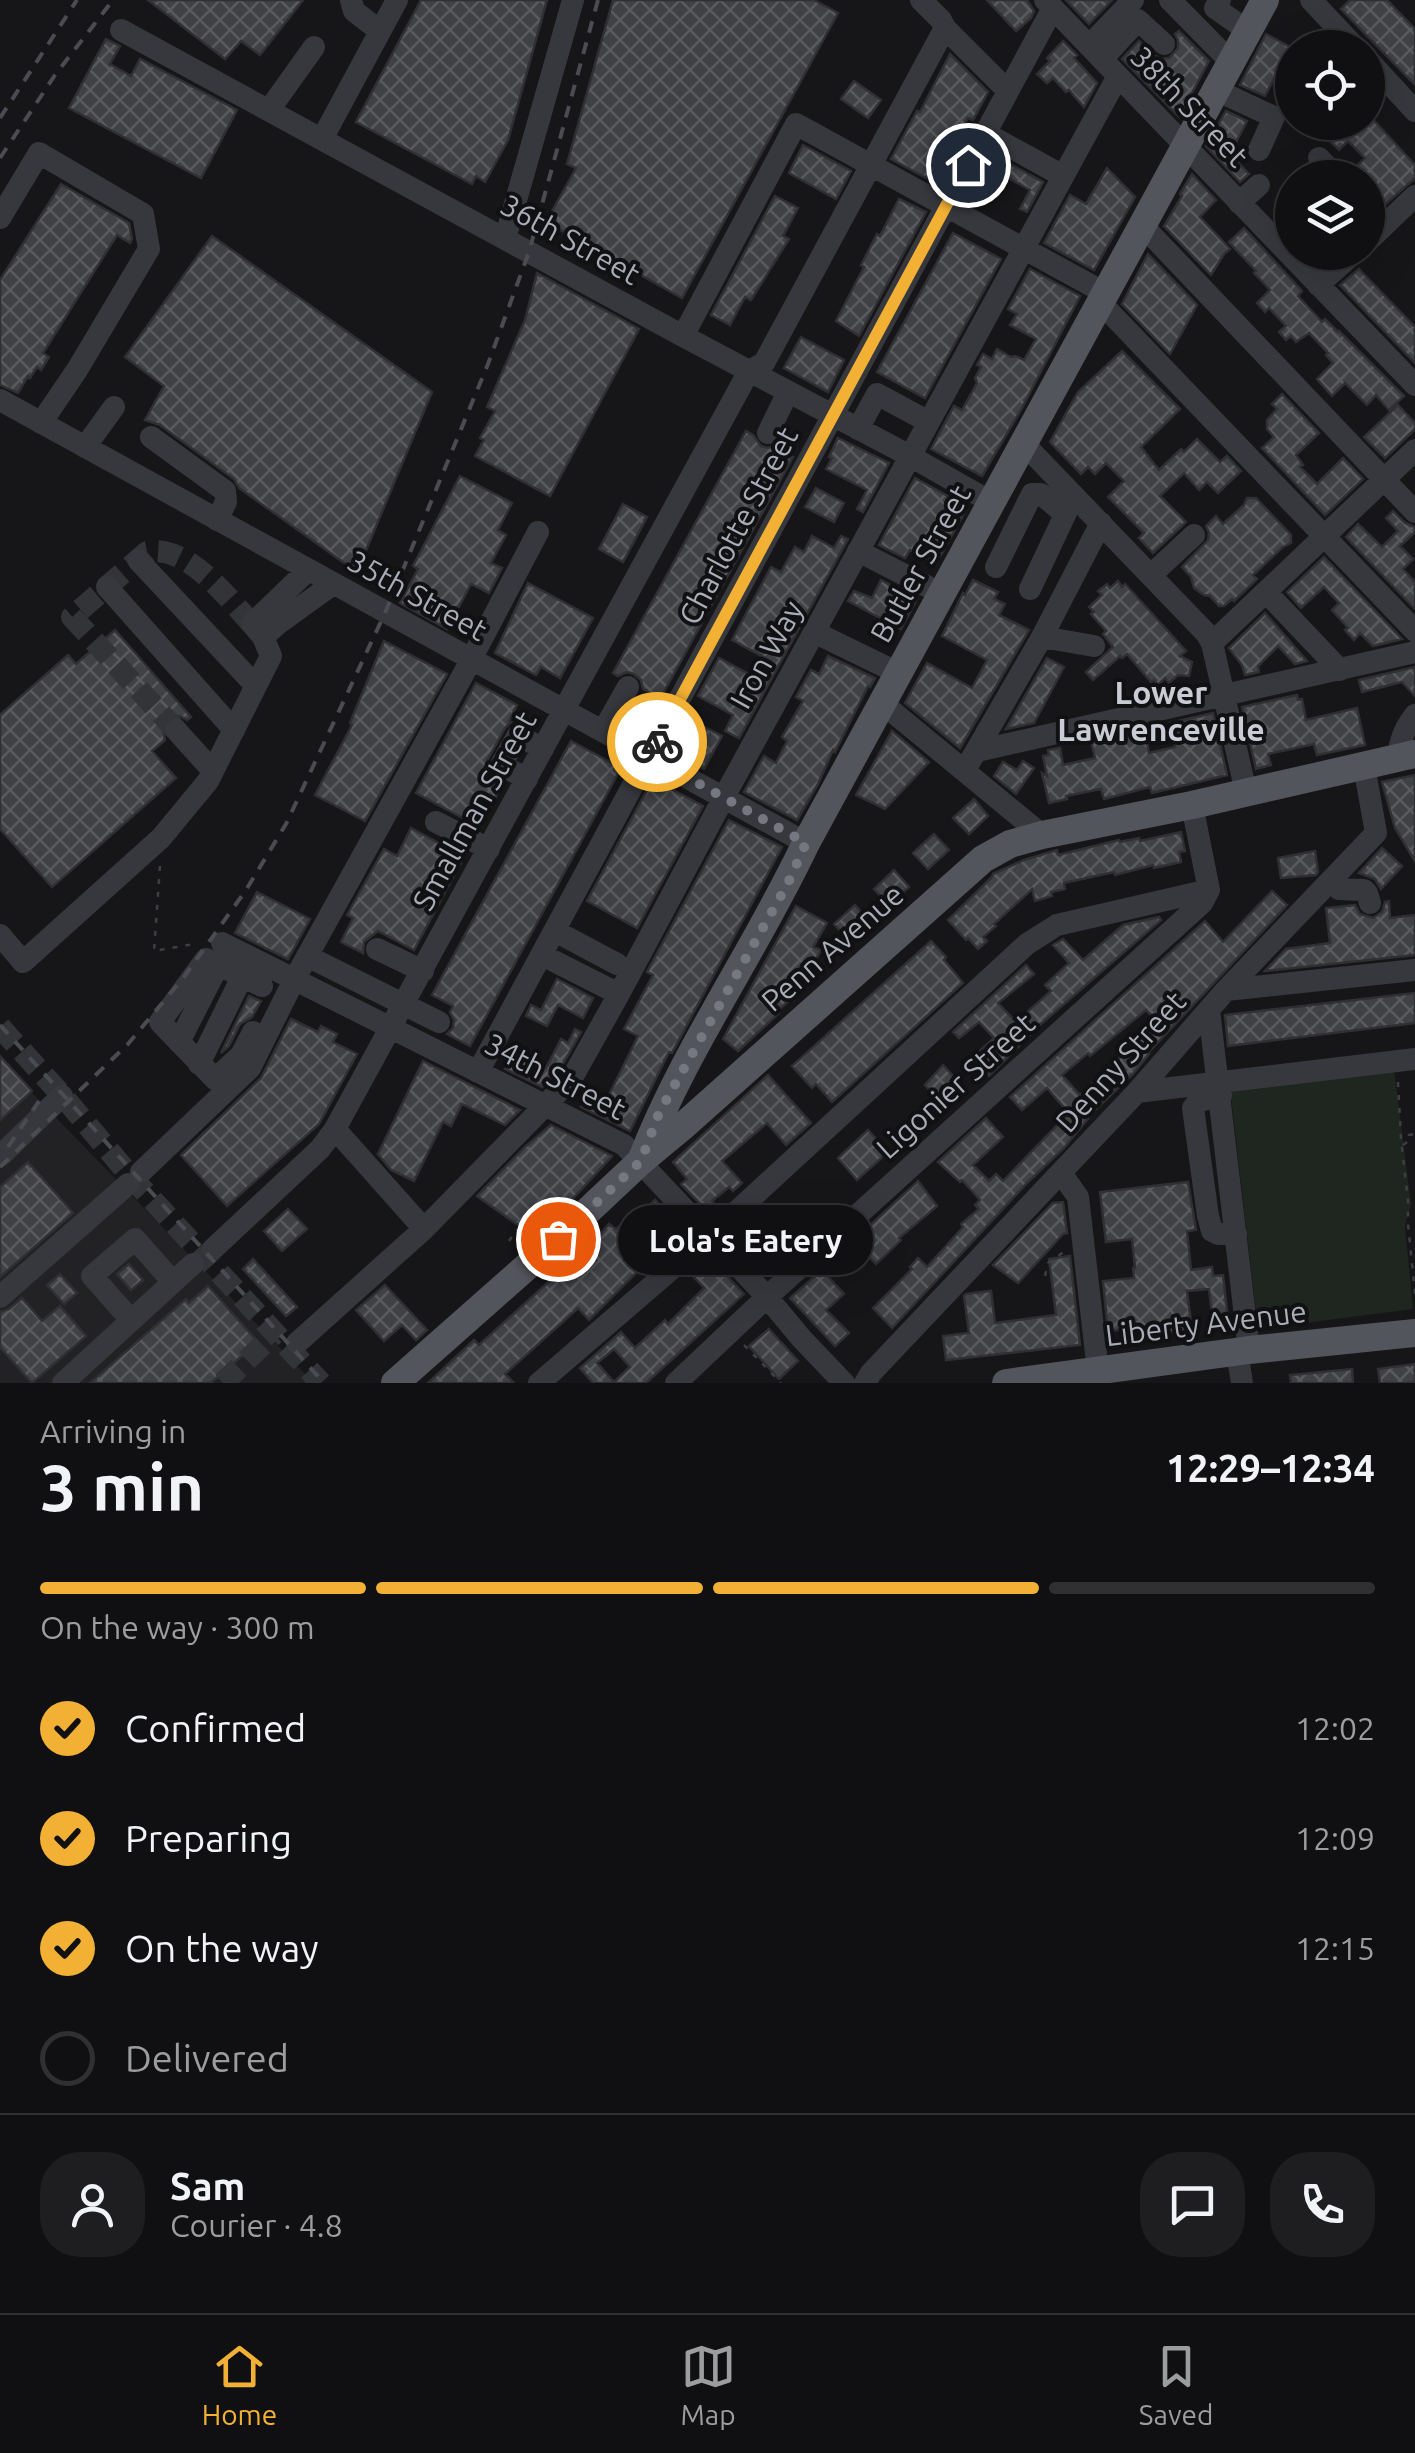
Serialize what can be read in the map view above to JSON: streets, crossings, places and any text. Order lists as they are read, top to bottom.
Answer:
{
  "streets": {
    "main road": ["Butler Street", "Penn Avenue", "Liberty Avenue"],
    "street": [
      "38th Street",
      "36th Street",
      "Charlotte Street",
      "35th Street",
      "Iron Way",
      "Smallman Street",
      "Denny Street",
      "34th Street",
      "Ligonier Street"
    ]
  },
  "crossings": [
    ["38th Street", "Charlotte Street"],
    ["38th Street", "Butler Street"],
    ["38th Street", "Iron Way"],
    ["36th Street", "Charlotte Street"],
    ["36th Street", "Butler Street"],
    ["36th Street", "Iron Way"],
    ["36th Street", "Smallman Street"],
    ["Charlotte Street", "35th Street"],
    ["Charlotte Street", "34th Street"],
    ["Butler Street", "35th Street"],
    ["Butler Street", "Penn Avenue"],
    ["Butler Street", "34th Street"],
    ["35th Street", "Iron Way"],
    ["35th Street", "Smallman Street"],
    ["Iron Way", "34th Street"],
    ["Smallman Street", "34th Street"],
    ["Penn Avenue", "Denny Street"],
    ["Penn Avenue", "34th Street"],
    ["34th Street", "Ligonier Street"]
  ],
  "districts": ["Lower Lawrenceville"],
  "places": ["Lola's Eatery"],
  "page": {
    "bubble": "Lola's Eatery",
    "heading": ["3 min", "Arriving in", "12:29–12:34"],
    "panel": ["Sam", "Courier · 4.8"],
    "bar": "On the way · 300 m",
    "list": [
      ["Confirmed", "12:02"],
      ["Preparing", "12:09"],
      ["On the way", "12:15"],
      "Delivered"
    ],
    "tabs": ["Home", "Map", "Saved"]
  }
}
